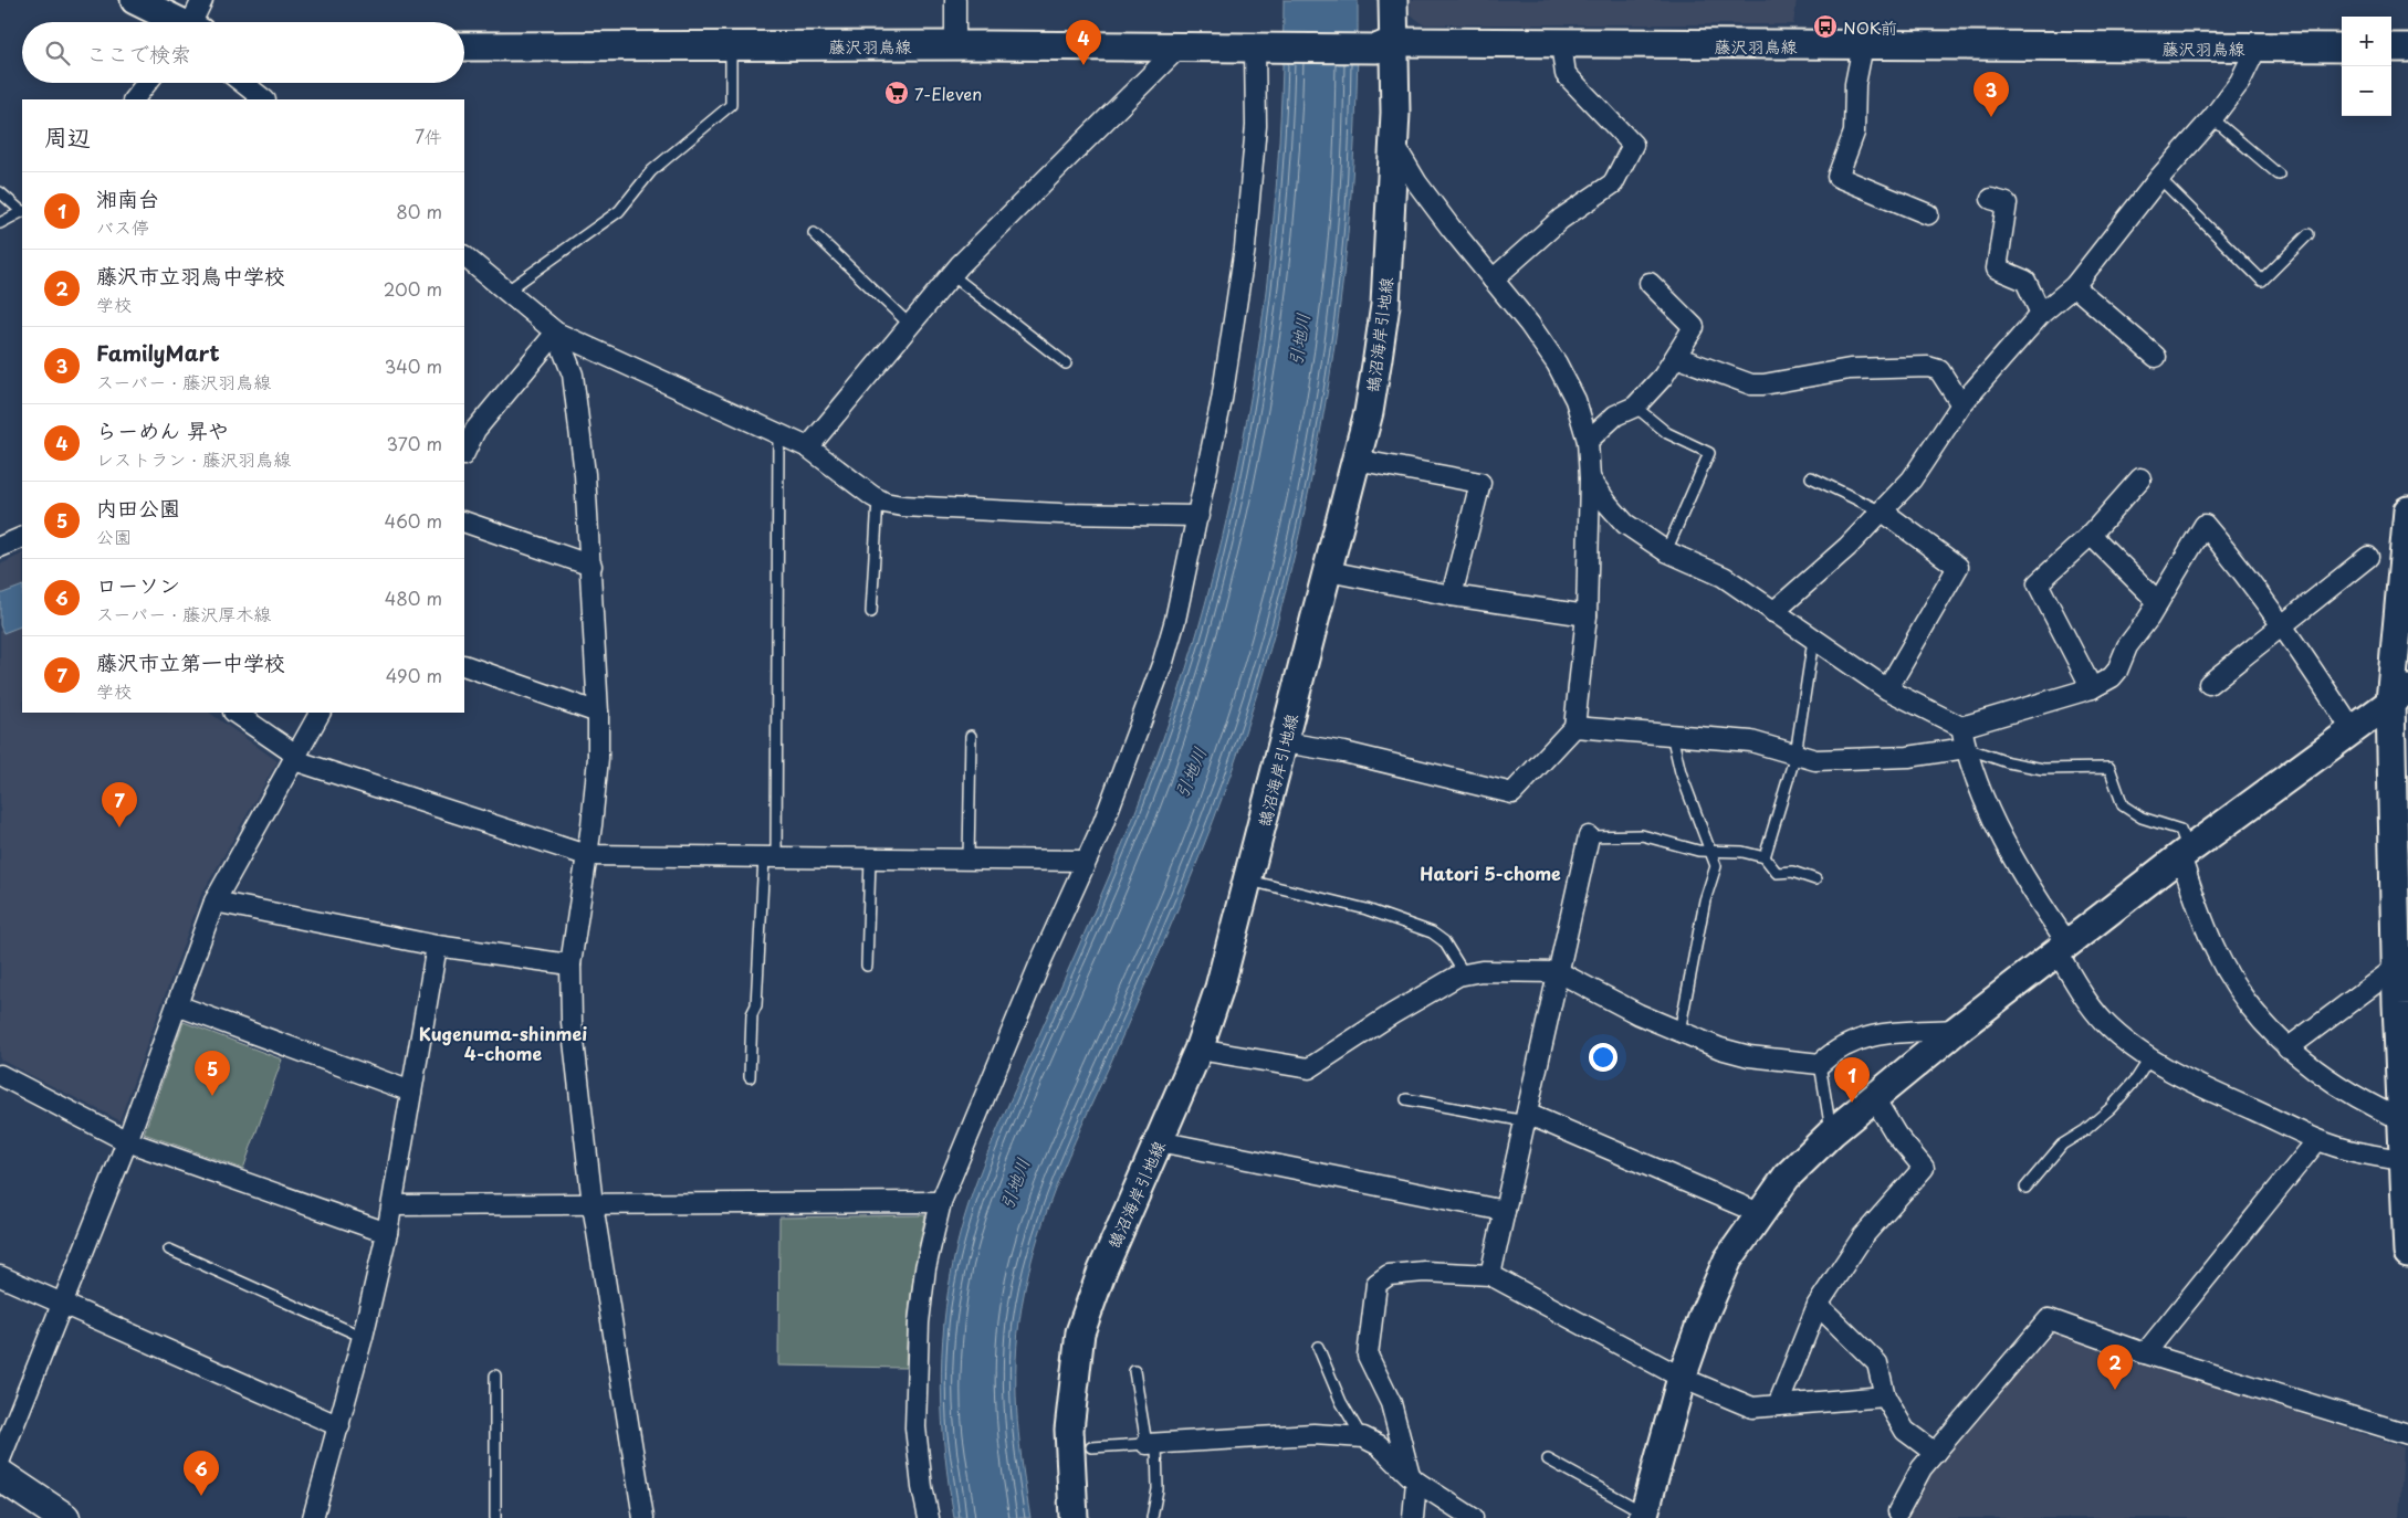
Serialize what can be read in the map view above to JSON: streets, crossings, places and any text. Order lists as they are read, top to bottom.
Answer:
{
  "streets": {
    "street": ["藤沢羽鳥線", "鵠沼海岸引地線"]
  },
  "crossings": [
    ["藤沢羽鳥線", "鵠沼海岸引地線"]
  ],
  "districts": ["Hatori 5-chome", "Kugenuma-shinmei 4-chome"],
  "water": ["引地川"],
  "places": {
    "bus stop": ["NOK前"],
    "supermarket": ["7-Eleven"]
  },
  "page": {
    "map_buttons": ["+", "−"],
    "pins": [
      "4",
      "3",
      "7",
      "5",
      "1",
      "2",
      "6"
    ],
    "search": "ここで検索",
    "heading": ["周辺", "7件"],
    "list": [
      {
        "mark": "1",
        "name": "湘南台",
        "note": "バス停",
        "value": "80 m"
      },
      {
        "mark": "2",
        "name": "藤沢市立羽鳥中学校",
        "note": "学校",
        "value": "200 m"
      },
      {
        "mark": "3",
        "name": "FamilyMart",
        "note": "スーパー · 藤沢羽鳥線",
        "value": "340 m"
      },
      {
        "mark": "4",
        "name": "らーめん 昇や",
        "note": "レストラン · 藤沢羽鳥線",
        "value": "370 m"
      },
      {
        "mark": "5",
        "name": "内田公園",
        "note": "公園",
        "value": "460 m"
      },
      {
        "mark": "6",
        "name": "ローソン",
        "note": "スーパー · 藤沢厚木線",
        "value": "480 m"
      },
      {
        "mark": "7",
        "name": "藤沢市立第一中学校",
        "note": "学校",
        "value": "490 m"
      }
    ]
  }
}
